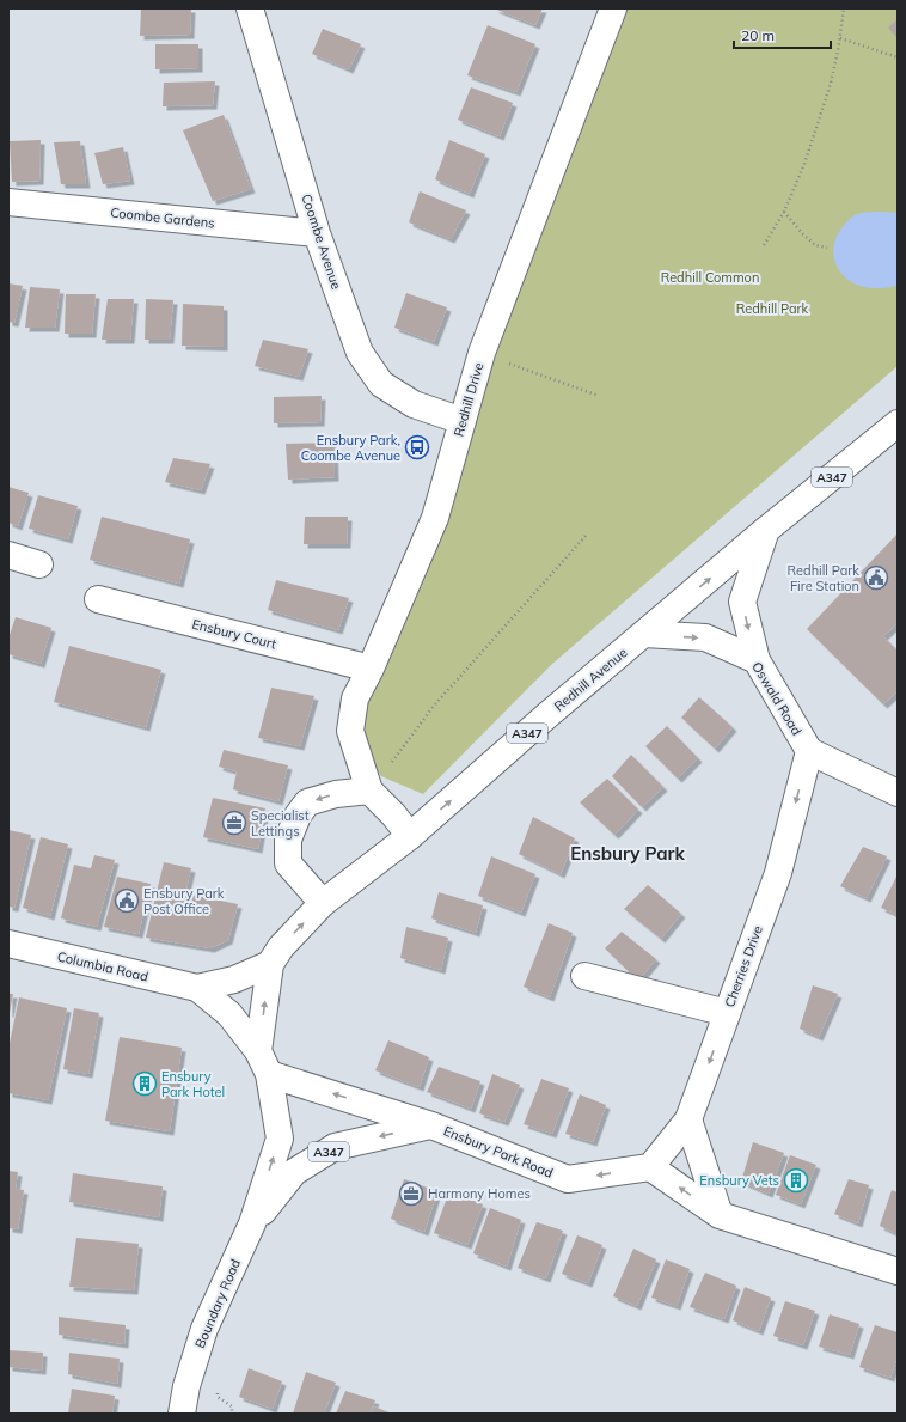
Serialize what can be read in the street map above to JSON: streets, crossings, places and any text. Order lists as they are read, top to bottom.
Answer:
{
  "streets": {
    "street": [
      "Coombe Gardens",
      "Coombe Avenue",
      "Redhill Drive",
      "A347",
      "Ensbury Court",
      "Redhill Avenue",
      "Oswald Road",
      "Columbia Road",
      "Cherries Drive",
      "Ensbury Park Road",
      "Boundary Road"
    ]
  },
  "crossings": [
    ["Coombe Gardens", "Coombe Avenue"],
    ["Coombe Avenue", "Redhill Drive"],
    ["Redhill Drive", "Ensbury Court"],
    ["Redhill Drive", "Redhill Avenue"],
    ["Redhill Avenue", "Oswald Road"],
    ["Redhill Avenue", "Columbia Road"],
    ["Redhill Avenue", "Ensbury Park Road"],
    ["Redhill Avenue", "Boundary Road"],
    ["Oswald Road", "Cherries Drive"],
    ["Columbia Road", "Ensbury Park Road"],
    ["Columbia Road", "Boundary Road"],
    ["Cherries Drive", "Ensbury Park Road"],
    ["Ensbury Park Road", "Boundary Road"]
  ],
  "one_way": [
    "Redhill Avenue",
    "Oswald Road",
    "Cherries Drive",
    "Ensbury Park Road"
  ],
  "districts": ["Ensbury Park"],
  "parks": ["Redhill Common", "Redhill Park"],
  "places": {
    "bus stop": ["Ensbury Park, Coombe Avenue"],
    "public building": ["Redhill Park Fire Station", "Ensbury Park Post Office"],
    "office": ["Specialist Lettings", "Harmony Homes"],
    "building": ["Ensbury Park Hotel", "Ensbury Vets"]
  },
  "scale_bar": "20 m"
}
